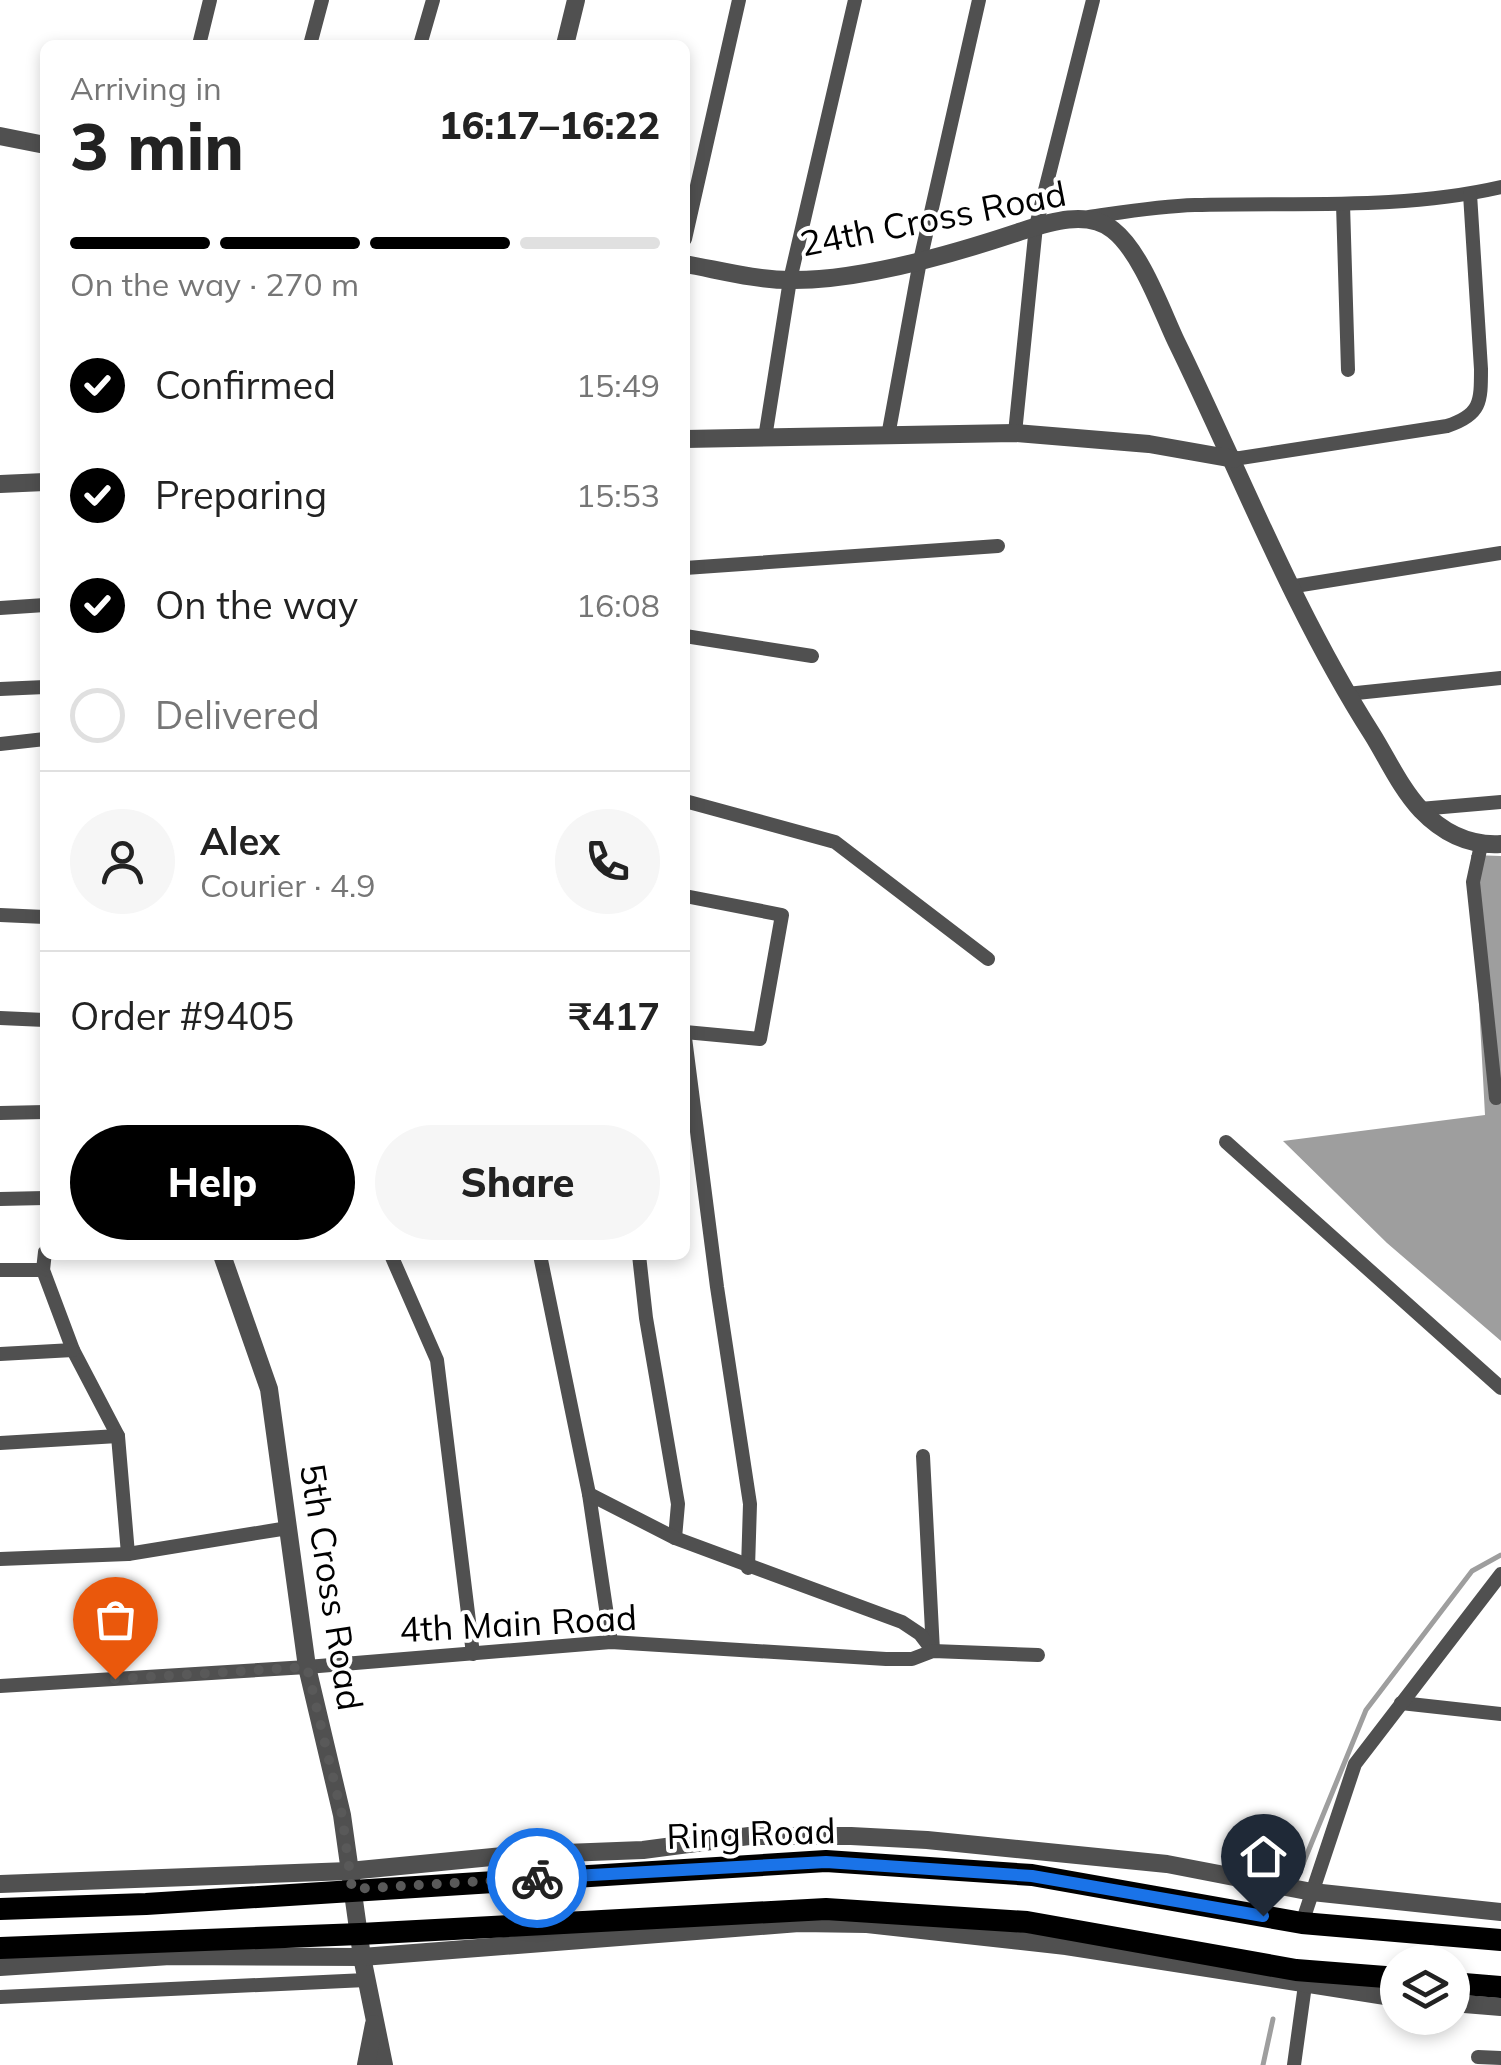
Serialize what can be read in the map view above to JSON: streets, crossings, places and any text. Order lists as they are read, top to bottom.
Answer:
{
  "streets": {
    "highway": ["Ring Road"],
    "street": ["24th Cross Road", "5th Cross Road", "4th Main Road"]
  },
  "crossings": [
    ["5th Cross Road", "4th Main Road"],
    ["5th Cross Road", "Ring Road"]
  ],
  "page": {
    "heading": ["3 min", "Arriving in", "16:17–16:22"],
    "panel": [
      "Alex",
      "Courier · 4.9",
      "Order #9405",
      "₹417"
    ],
    "bar": "On the way · 270 m",
    "list": [
      ["Confirmed", "15:49"],
      ["Preparing", "15:53"],
      ["On the way", "16:08"],
      "Delivered"
    ],
    "buttons": ["Help", "Share"]
  }
}
